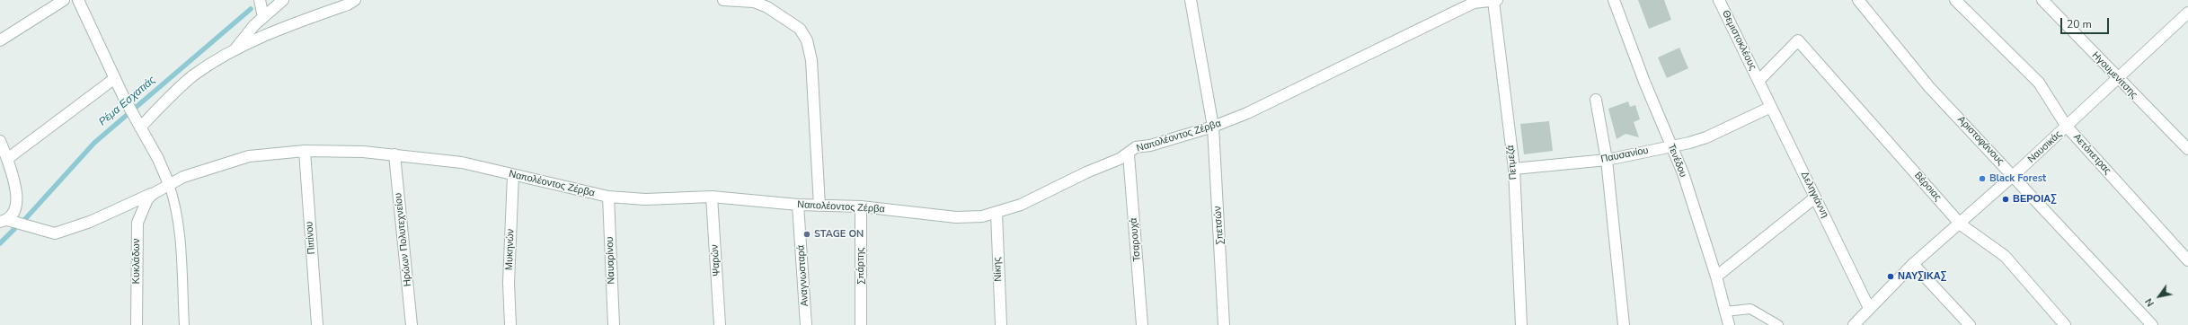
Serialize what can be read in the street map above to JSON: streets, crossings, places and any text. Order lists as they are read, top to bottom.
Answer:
{
  "streets": {
    "street": [
      "Θεμιστοκλέους",
      "Ηγουμενίτσης",
      "Ναπολέοντος Ζέρβα",
      "Αριστοφάνους",
      "Ναυσικάς",
      "Αετόπετρας",
      "Παυσανίου",
      "Τενέδου",
      "Πετμεζά",
      "Βέροιας",
      "Δεληγιάννη",
      "Σπετσών",
      "Πιπίνου",
      "Ηρώων Πολυτεχνείου",
      "Τσαρουχά",
      "Μυκηνών",
      "Ναυαρίνου",
      "Ψαρών",
      "Κυκλάδων",
      "Σπάρτης",
      "Νίκης",
      "Αναγνωσταρά"
    ]
  },
  "crossings": [
    ["Θεμιστοκλέους", "Βέροιας"],
    ["Θεμιστοκλέους", "Δεληγιάννη"],
    ["Ηγουμενίτσης", "Ναυσικάς"],
    ["Ναπολέοντος Ζέρβα", "Πετμεζά"],
    ["Ναπολέοντος Ζέρβα", "Σπετσών"],
    ["Ναπολέοντος Ζέρβα", "Πιπίνου"],
    ["Ναπολέοντος Ζέρβα", "Ηρώων Πολυτεχνείου"],
    ["Ναπολέοντος Ζέρβα", "Τσαρουχά"],
    ["Ναπολέοντος Ζέρβα", "Μυκηνών"],
    ["Ναπολέοντος Ζέρβα", "Ναυαρίνου"],
    ["Ναπολέοντος Ζέρβα", "Ψαρών"],
    ["Ναπολέοντος Ζέρβα", "Κυκλάδων"],
    ["Ναπολέοντος Ζέρβα", "Σπάρτης"],
    ["Ναπολέοντος Ζέρβα", "Νίκης"],
    ["Ναπολέοντος Ζέρβα", "Αναγνωσταρά"],
    ["Αριστοφάνους", "Ναυσικάς"],
    ["Ναυσικάς", "Αετόπετρας"],
    ["Ναυσικάς", "Βέροιας"],
    ["Ναυσικάς", "Δεληγιάννη"],
    ["Παυσανίου", "Τενέδου"],
    ["Παυσανίου", "Πετμεζά"],
    ["Παυσανίου", "Δεληγιάννη"],
    ["Βέροιας", "Δεληγιάννη"]
  ],
  "water": ["Ρέμα Εσχατιάς"],
  "places": [
    "Black Forest",
    "ΒΕΡΟΙΑΣ",
    "STAGE ON",
    "ΝΑΥΣΙΚΑΣ"
  ],
  "scale_bar": "20 m",
  "north": "bottom left"
}
